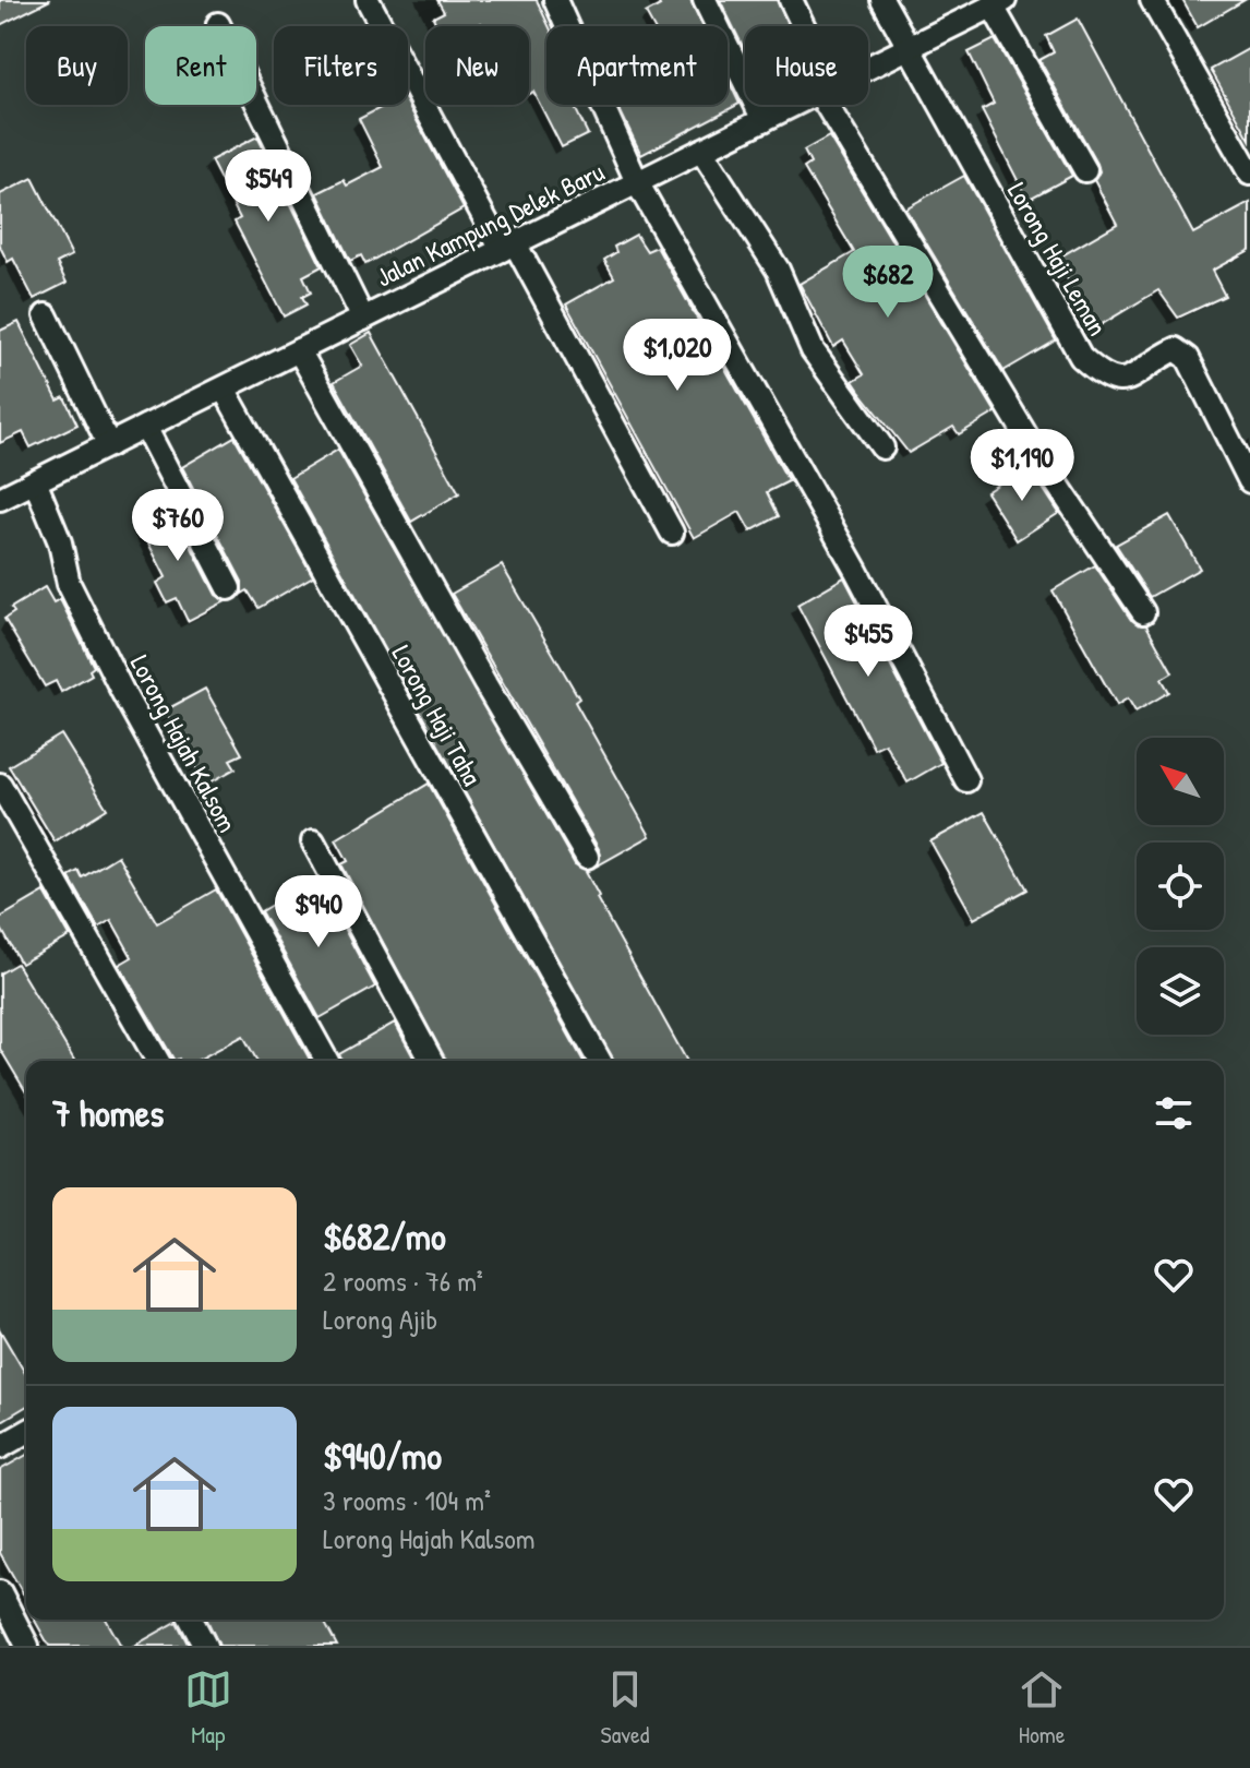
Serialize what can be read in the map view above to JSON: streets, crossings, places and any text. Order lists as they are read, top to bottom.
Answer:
{
  "streets": {
    "street": [
      "Jalan Kampung Delek Baru",
      "Lorong Haji Leman",
      "Lorong Haji Taha",
      "Lorong Hajah Kalsom"
    ]
  },
  "crossings": [
    ["Jalan Kampung Delek Baru", "Lorong Haji Leman"],
    ["Jalan Kampung Delek Baru", "Lorong Haji Taha"],
    ["Jalan Kampung Delek Baru", "Lorong Hajah Kalsom"]
  ],
  "north": "top left",
  "page": {
    "chip": [
      "Buy",
      "Rent",
      "Filters",
      "New",
      "Apartment",
      "House"
    ],
    "price": [
      "$549",
      "$682",
      "$1,020",
      "$1,190",
      "$760",
      "$455",
      "$940"
    ],
    "heading": "7 homes",
    "list": [
      {
        "name": "$682/mo",
        "note": "2 rooms · 76 m² · Lorong Ajib"
      },
      {
        "name": "$940/mo",
        "note": "3 rooms · 104 m² · Lorong Hajah Kalsom"
      }
    ],
    "tabs": ["Map", "Saved", "Home"]
  }
}
